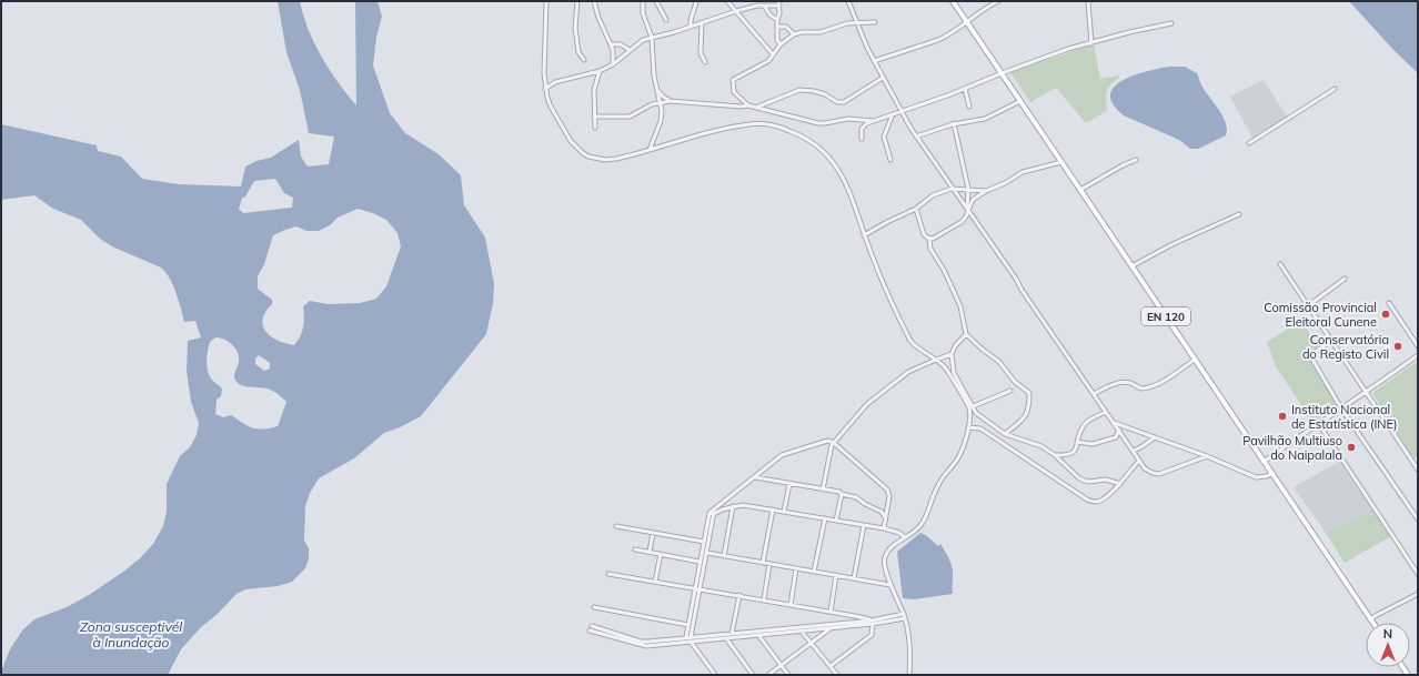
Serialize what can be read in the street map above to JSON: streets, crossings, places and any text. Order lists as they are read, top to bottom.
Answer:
{
  "streets": {
    "main road": ["EN 120"]
  },
  "water": ["Zona susceptivél à Inundação"],
  "places": [
    "Comissão Provincial Eleitoral Cunene",
    "Conservatória do Registo Civil",
    "Instituto Nacional de Estatística (INE)",
    "Pavilhão Multiuso do Naipalala"
  ],
  "north": "top"
}
